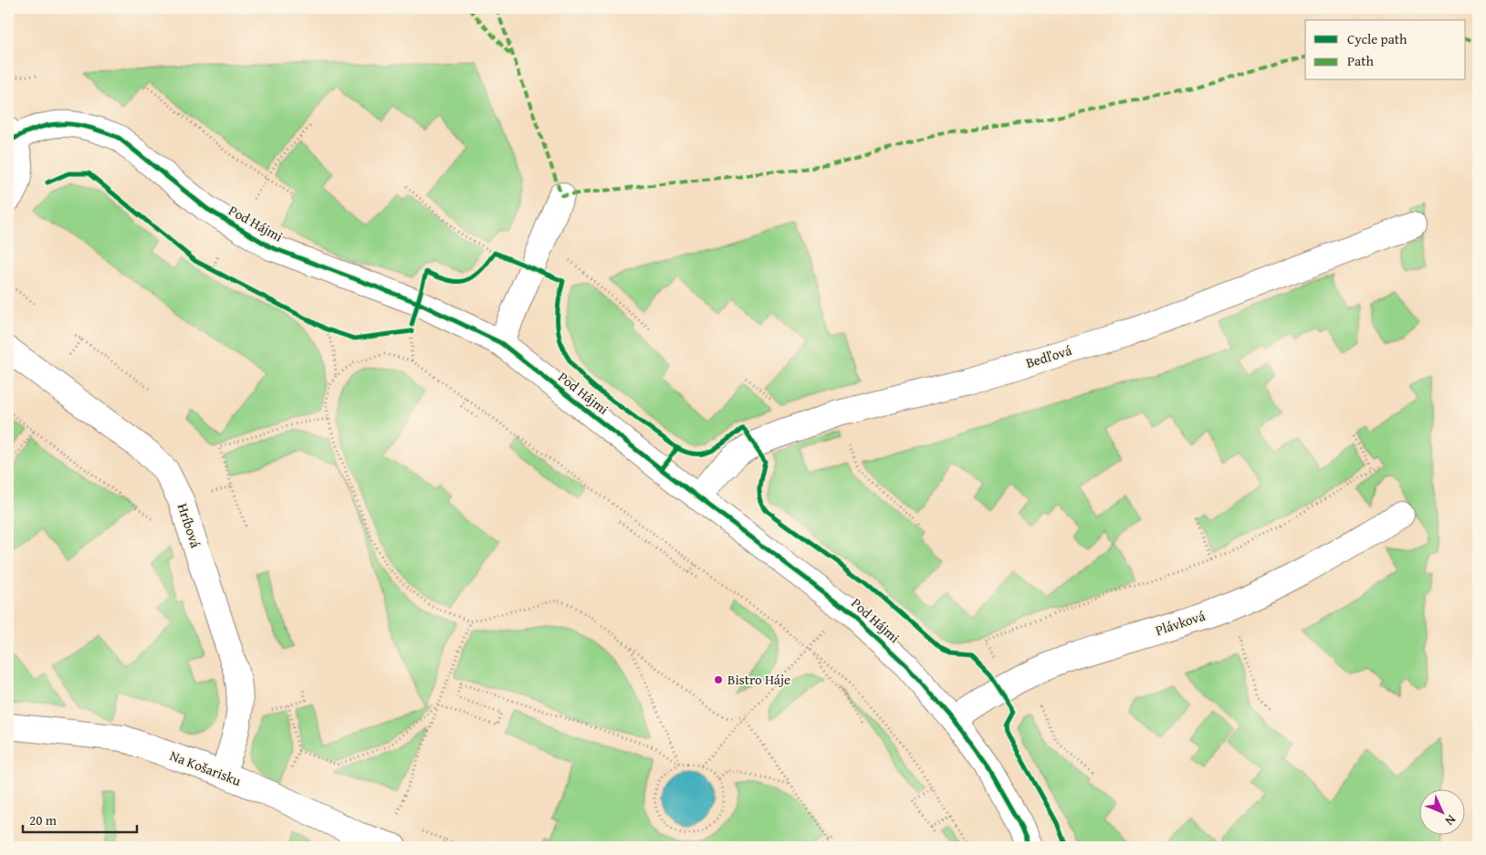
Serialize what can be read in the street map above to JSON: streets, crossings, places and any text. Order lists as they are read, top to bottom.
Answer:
{
  "streets": {
    "street": [
      "Pod Hájmi",
      "Bedľová",
      "Hríbová",
      "Plávková",
      "Na Košarisku"
    ]
  },
  "crossings": [
    ["Pod Hájmi", "Bedľová"],
    ["Pod Hájmi", "Plávková"],
    ["Hríbová", "Na Košarisku"]
  ],
  "places": ["Bistro Háje"],
  "legend": ["Cycle path", "Path"],
  "scale_bar": "20 m",
  "north": "bottom right"
}
